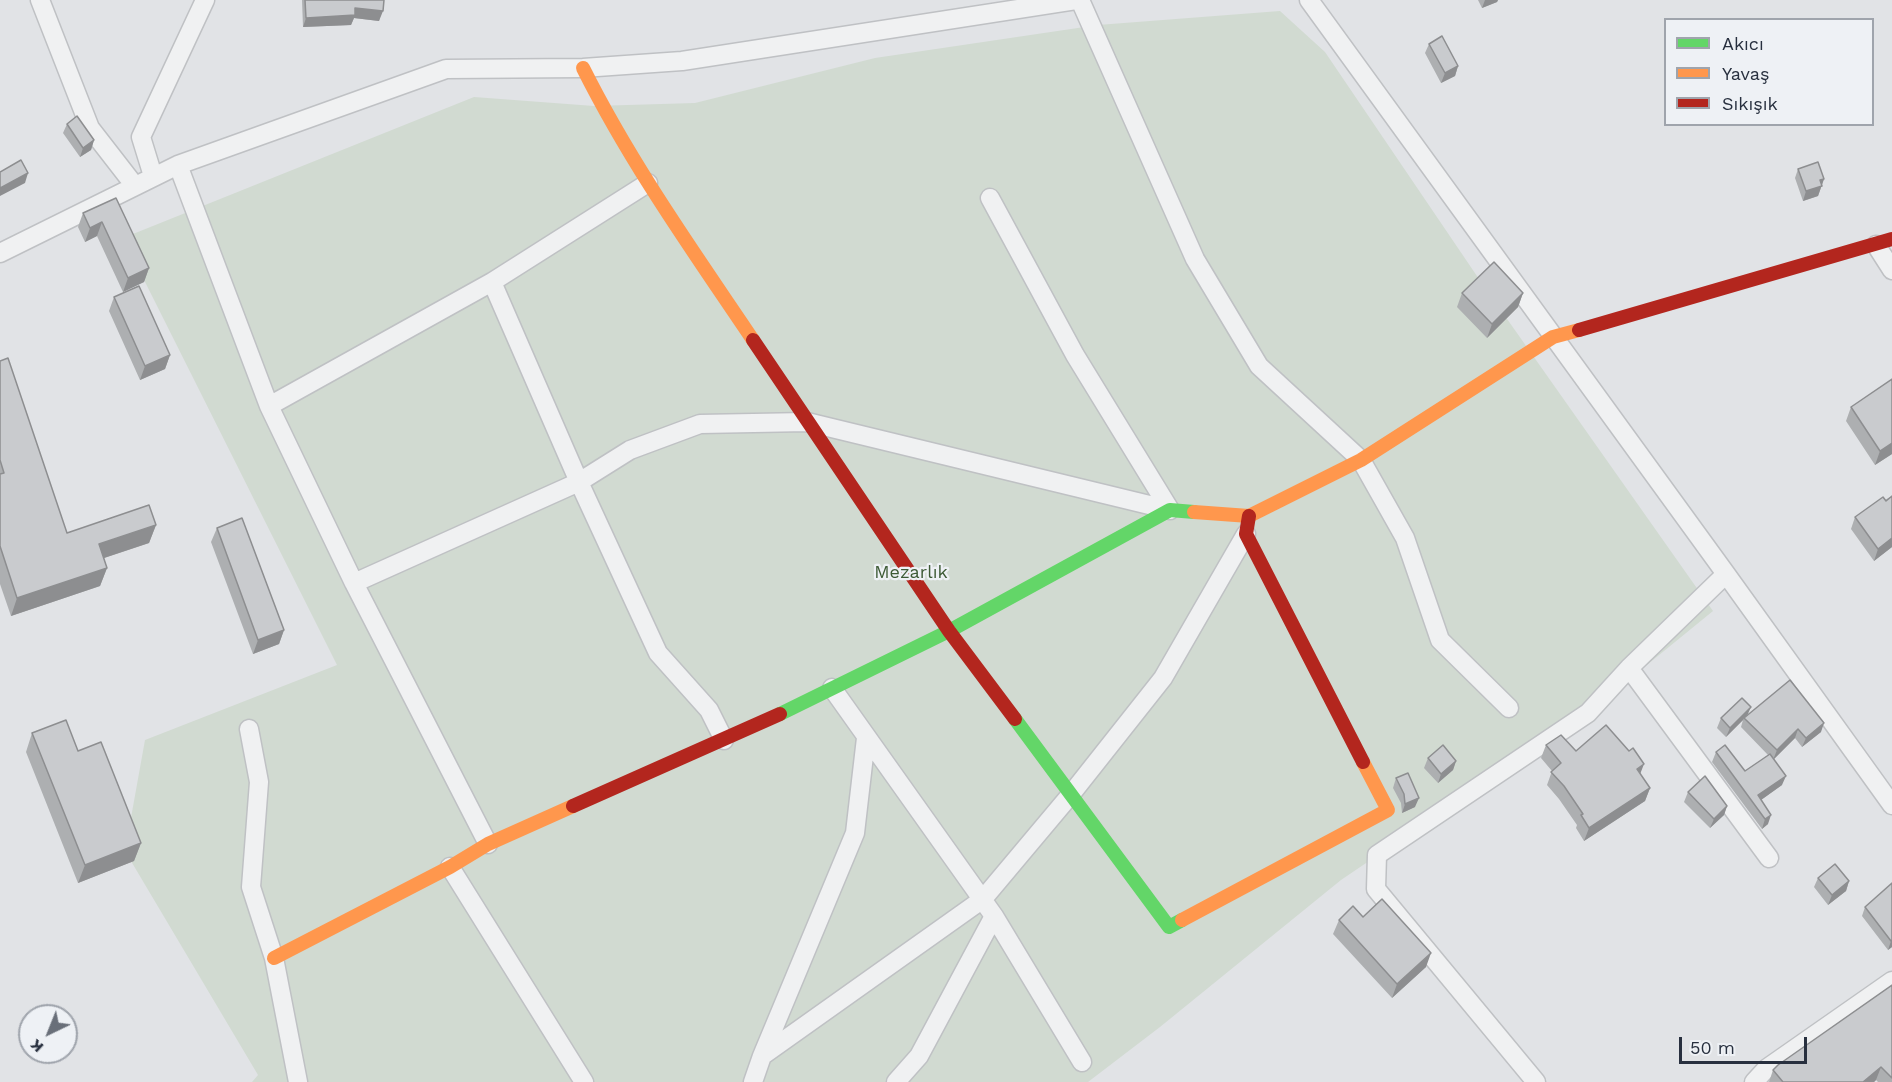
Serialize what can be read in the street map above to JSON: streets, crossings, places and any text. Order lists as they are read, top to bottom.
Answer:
{
  "parks": ["Mezarlık"],
  "legend": ["Akıcı", "Yavaş", "Sıkışık"],
  "scale_bar": "50 m",
  "north": "bottom left"
}
